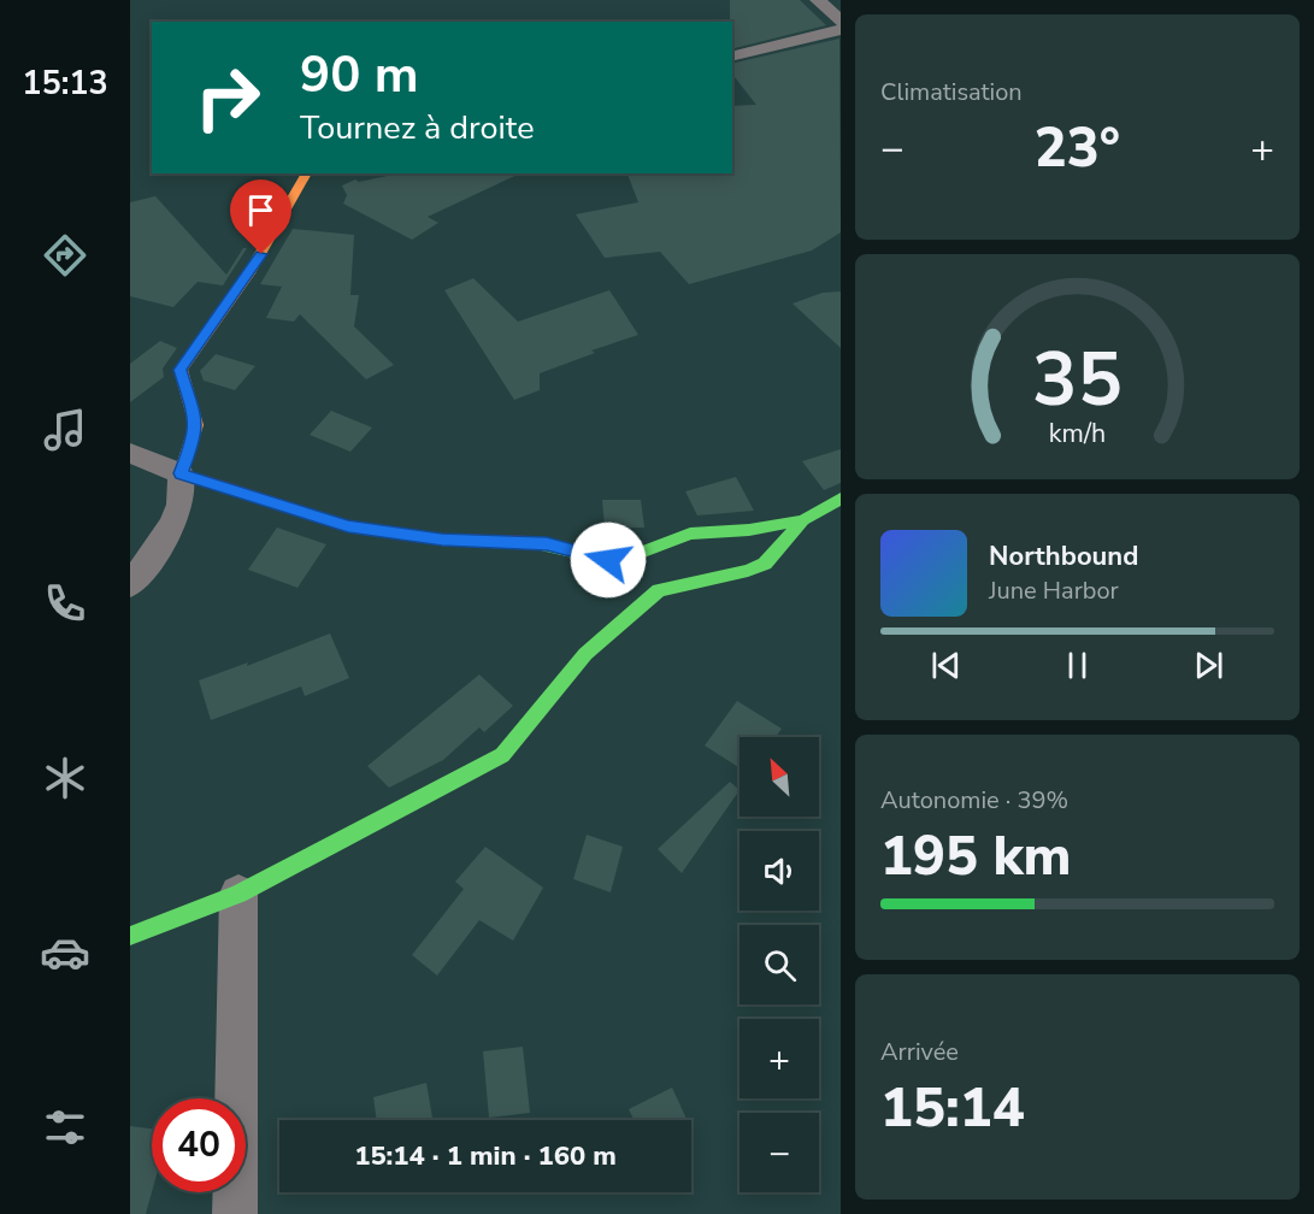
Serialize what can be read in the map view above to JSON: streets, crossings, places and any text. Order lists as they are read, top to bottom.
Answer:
{
  "north": "top left",
  "page": {
    "tabs": "15:13",
    "tile": [
      "Climatisation",
      ["Autonomie · 39%", "195 km"],
      ["Arrivée", "15:14"]
    ],
    "turn": ["90 m", "Tournez à droite"],
    "heat": ["−", "23°", "+"],
    "song": ["Northbound", "June Harbor"],
    "map_buttons": ["+", "−"],
    "limit": "40",
    "trip": "15:14 · 1 min · 160 m",
    "gauge": ["35", "km/h"]
  }
}
